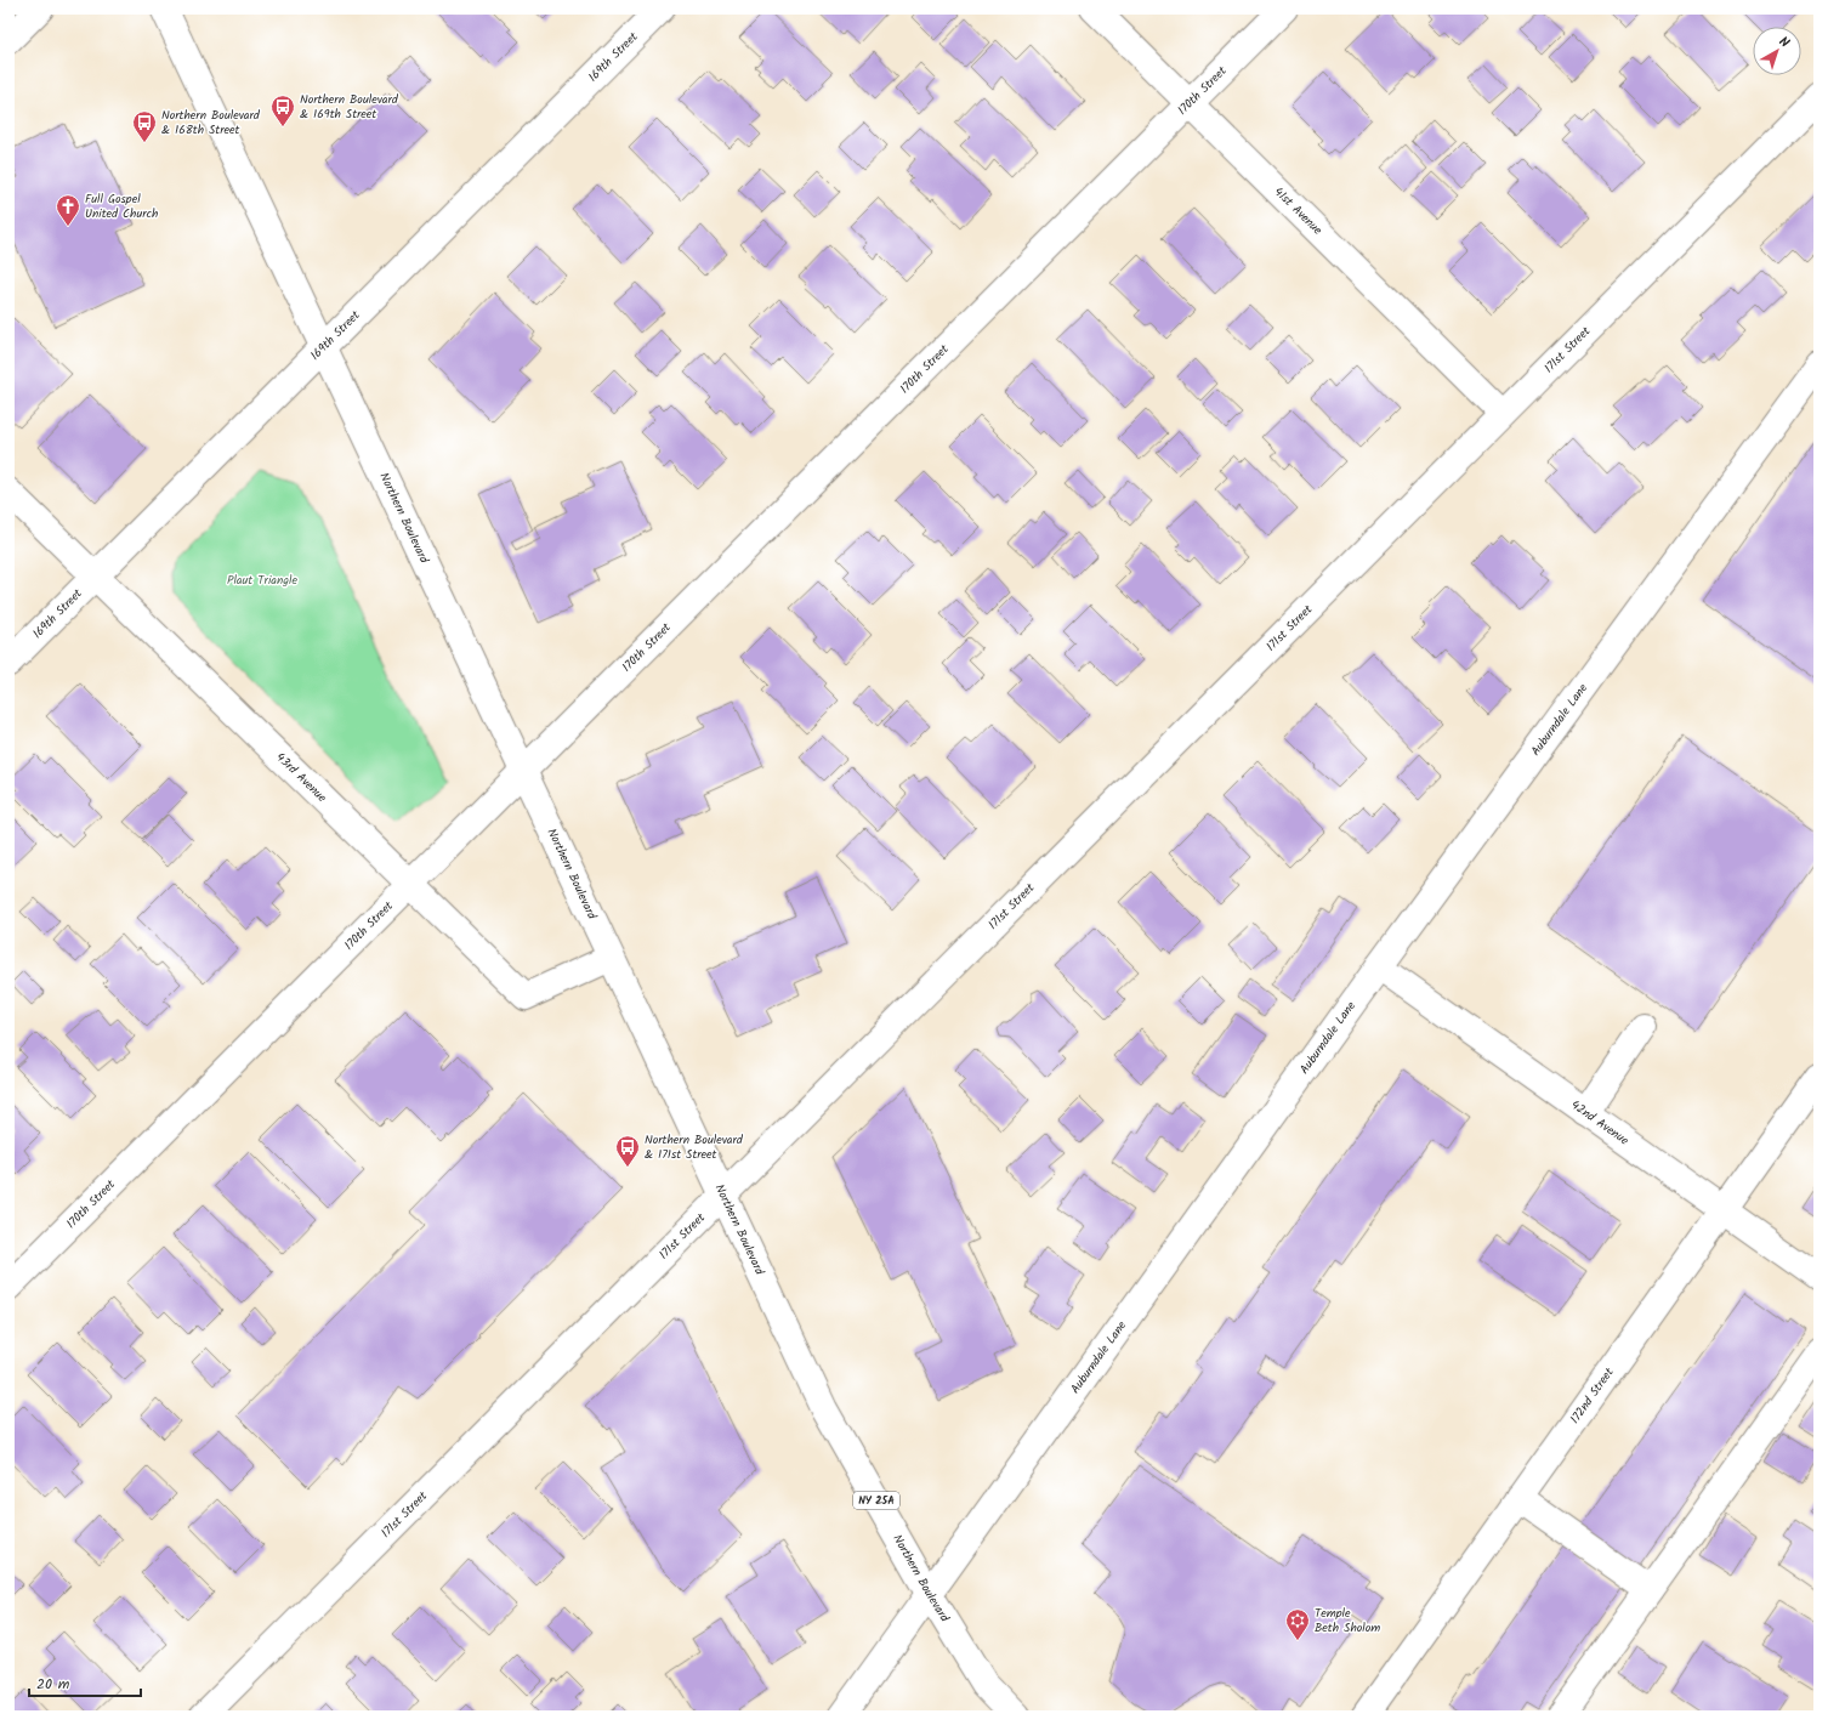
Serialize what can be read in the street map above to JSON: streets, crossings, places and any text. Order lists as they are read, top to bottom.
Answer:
{
  "streets": {
    "street": [
      "169th Street",
      "170th Street",
      "41st Avenue",
      "171st Street",
      "Northern Boulevard",
      "Auburndale Lane",
      "43rd Avenue",
      "42nd Avenue",
      "172nd Street",
      "NY 25A"
    ]
  },
  "crossings": [
    ["169th Street", "Northern Boulevard"],
    ["169th Street", "43rd Avenue"],
    ["170th Street", "41st Avenue"],
    ["170th Street", "Northern Boulevard"],
    ["170th Street", "43rd Avenue"],
    ["41st Avenue", "171st Street"],
    ["171st Street", "Northern Boulevard"],
    ["Northern Boulevard", "Auburndale Lane"],
    ["Northern Boulevard", "43rd Avenue"],
    ["Auburndale Lane", "42nd Avenue"],
    ["42nd Avenue", "172nd Street"]
  ],
  "parks": ["Plaut Triangle"],
  "places": {
    "bus stop": ["Northern Boulevard & 169th Street", "Northern Boulevard & 168th Street", "Northern Boulevard & 171st Street"],
    "church": ["Full Gospel United Church"],
    "synagogue": ["Temple Beth Sholom"]
  },
  "scale_bar": "20 m",
  "north": "top right"
}
